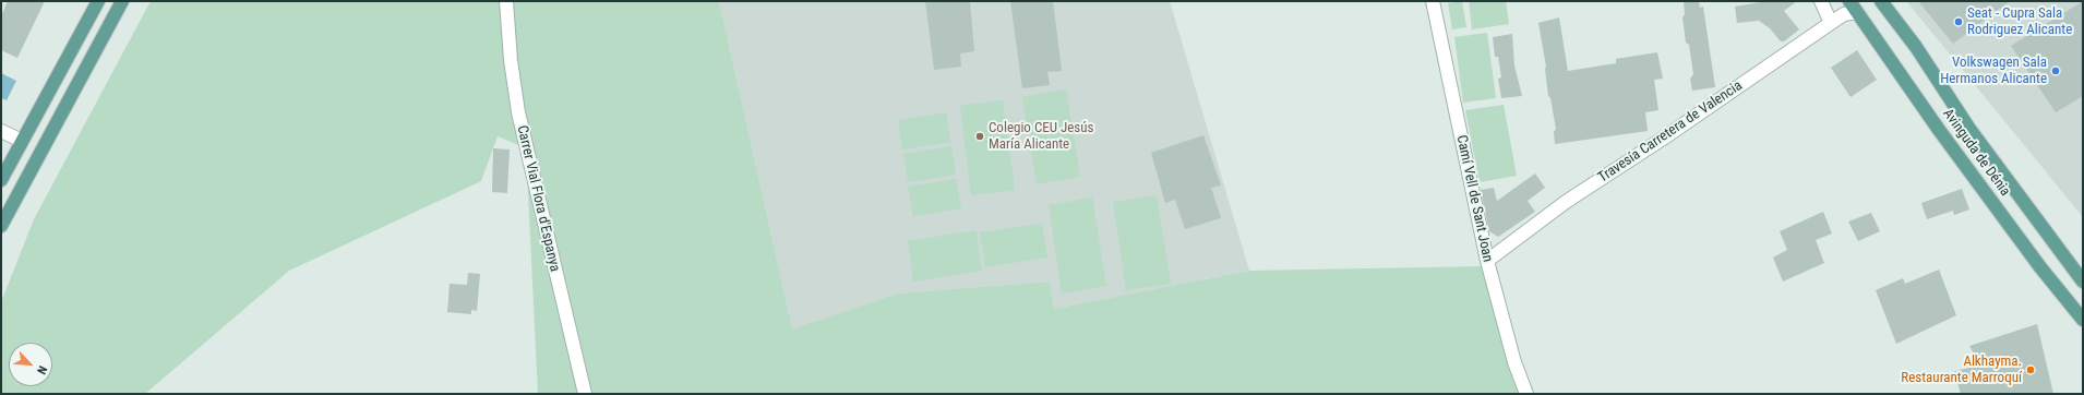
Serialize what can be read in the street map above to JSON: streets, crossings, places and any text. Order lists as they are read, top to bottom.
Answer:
{
  "streets": {
    "main road": ["Avinguda de Dénia"],
    "street": ["Travesía Carretera de Valencia", "Carrer Vial Flora d'Espanya", "Camí Vell de Sant Joan"]
  },
  "crossings": [
    ["Travesía Carretera de Valencia", "Avinguda de Dénia"],
    ["Travesía Carretera de Valencia", "Camí Vell de Sant Joan"]
  ],
  "places": [
    "Seat - Cupra Sala Rodriguez Alicante",
    "Volkswagen Sala Hermanos Alicante",
    "Colegio CEU Jesús María Alicante",
    "Alkhayma. Restaurante Marroquí"
  ],
  "north": "bottom right"
}
